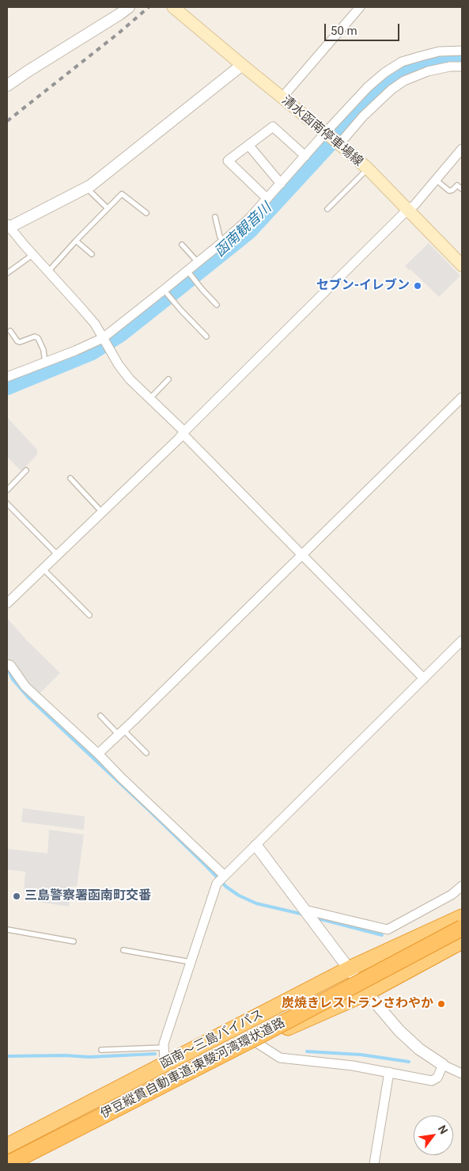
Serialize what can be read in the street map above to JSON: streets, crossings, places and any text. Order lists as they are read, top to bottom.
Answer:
{
  "streets": {
    "highway": ["函南～三島バイパス", "伊豆縦貫自動車道;東駿河湾環状道路"],
    "main road": ["清水函南停車場線"]
  },
  "water": ["函南観音川"],
  "places": ["セブン-イレブン", "三島警察署函南町交番", "炭焼きレストランさわやか"],
  "scale_bar": "50 m",
  "north": "top right"
}
